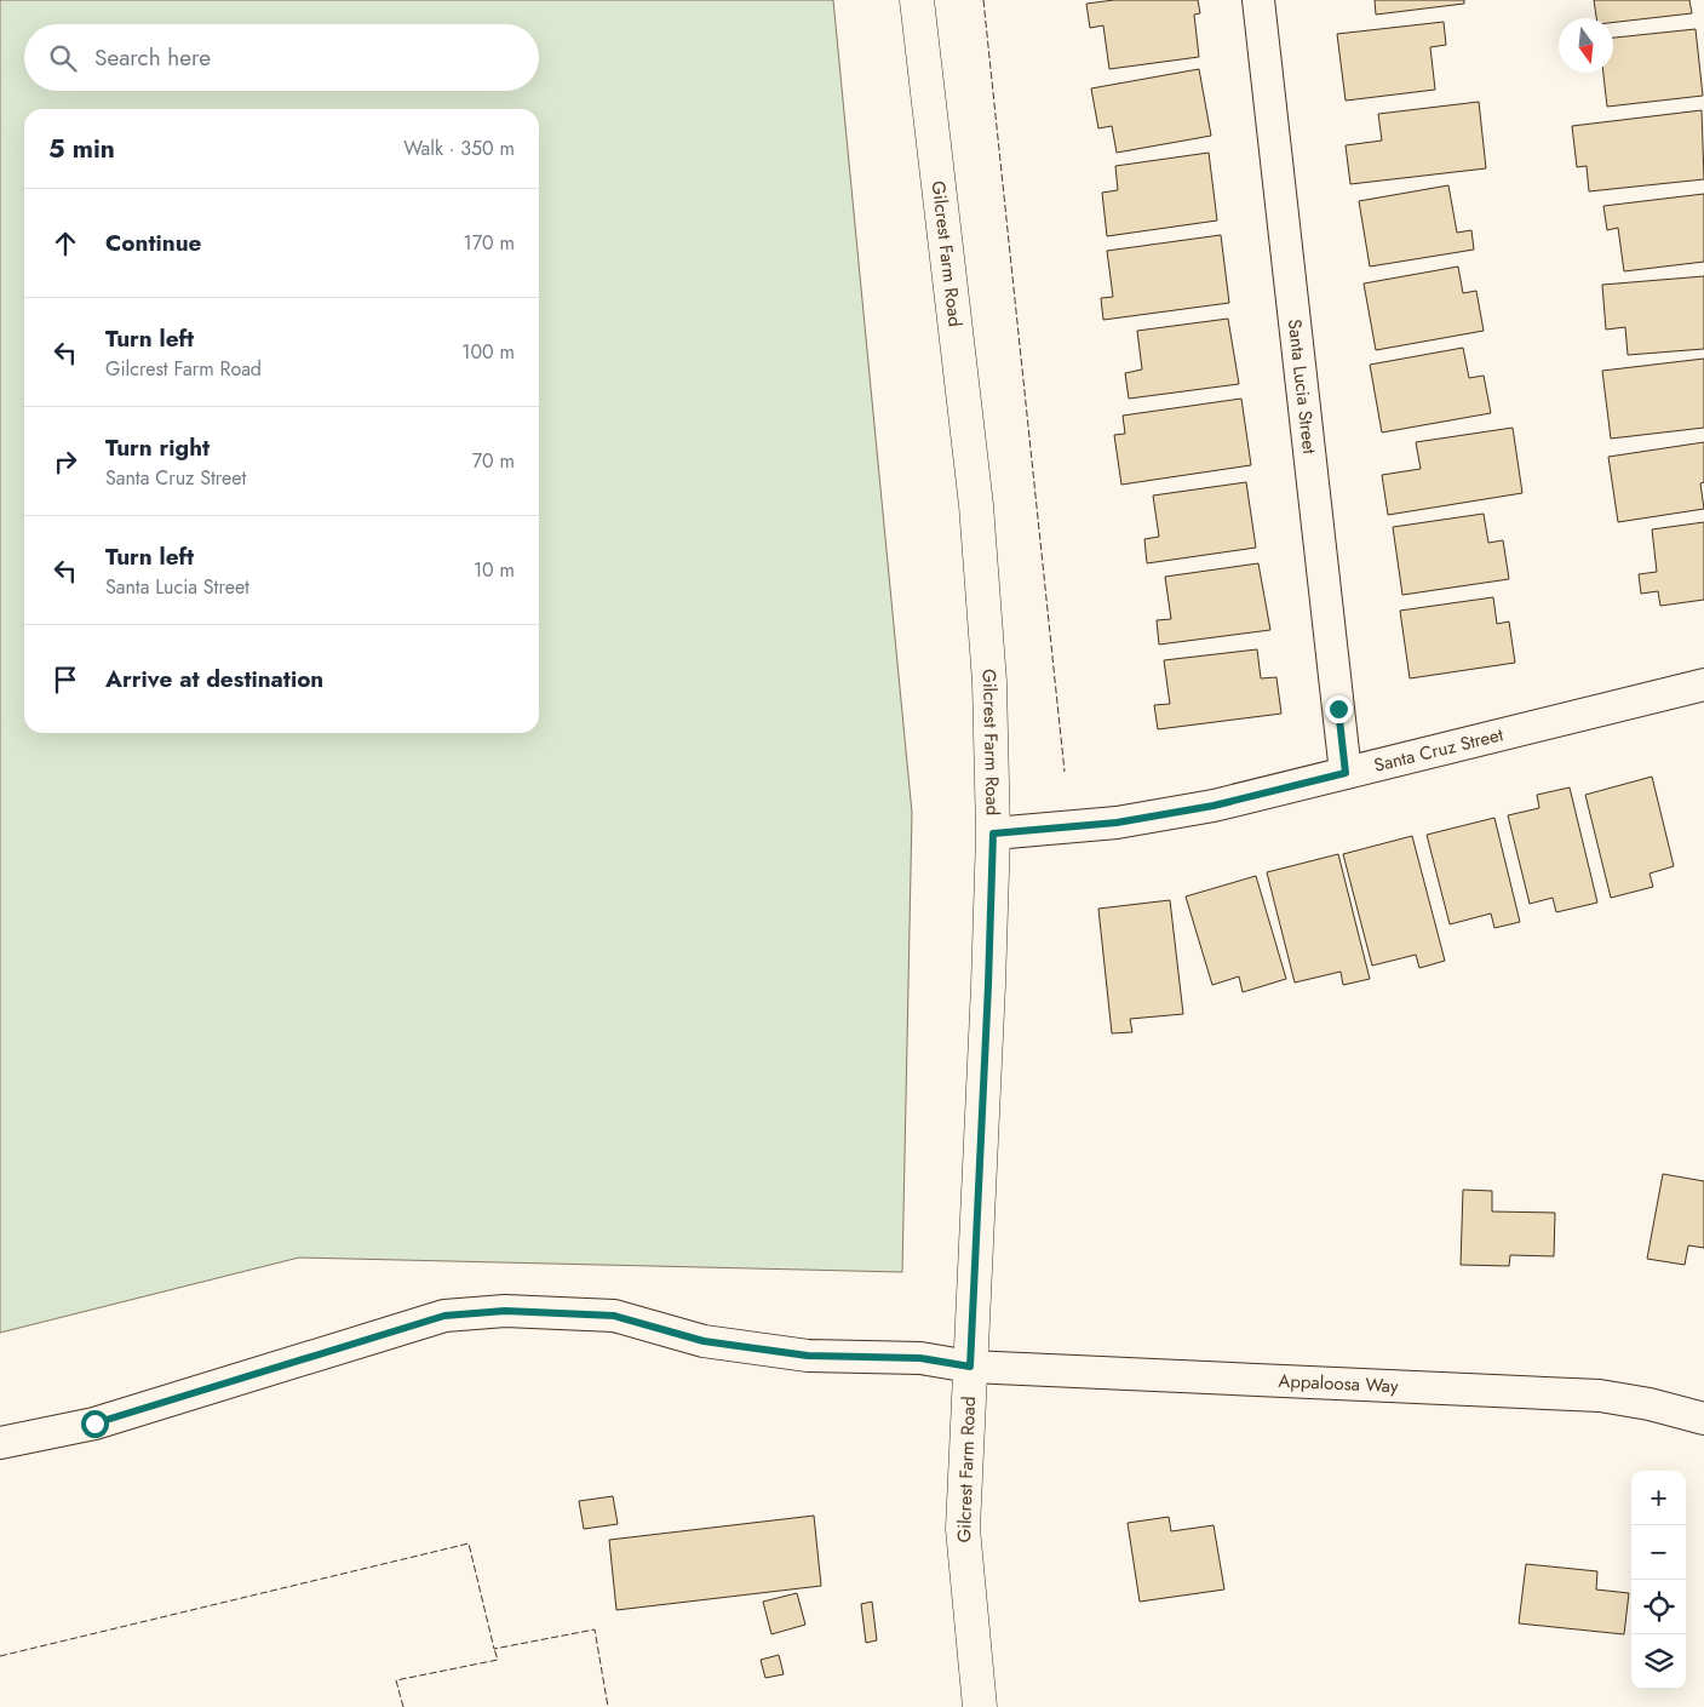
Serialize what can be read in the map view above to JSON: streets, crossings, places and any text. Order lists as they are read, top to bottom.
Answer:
{
  "streets": {
    "main road": ["Gilcrest Farm Road"],
    "street": ["Santa Lucia Street", "Santa Cruz Street", "Appaloosa Way"]
  },
  "crossings": [
    ["Gilcrest Farm Road", "Santa Cruz Street"],
    ["Gilcrest Farm Road", "Appaloosa Way"],
    ["Santa Lucia Street", "Santa Cruz Street"]
  ],
  "north": "bottom",
  "page": {
    "search": "Search here",
    "heading": ["5 min", "Walk · 350 m"],
    "list": [
      ["Continue", "170 m"],
      ["Turn left", "Gilcrest Farm Road", "100 m"],
      ["Turn right", "Santa Cruz Street", "70 m"],
      ["Turn left", "Santa Lucia Street", "10 m"],
      "Arrive at destination"
    ],
    "map_buttons": ["+", "−"]
  }
}
